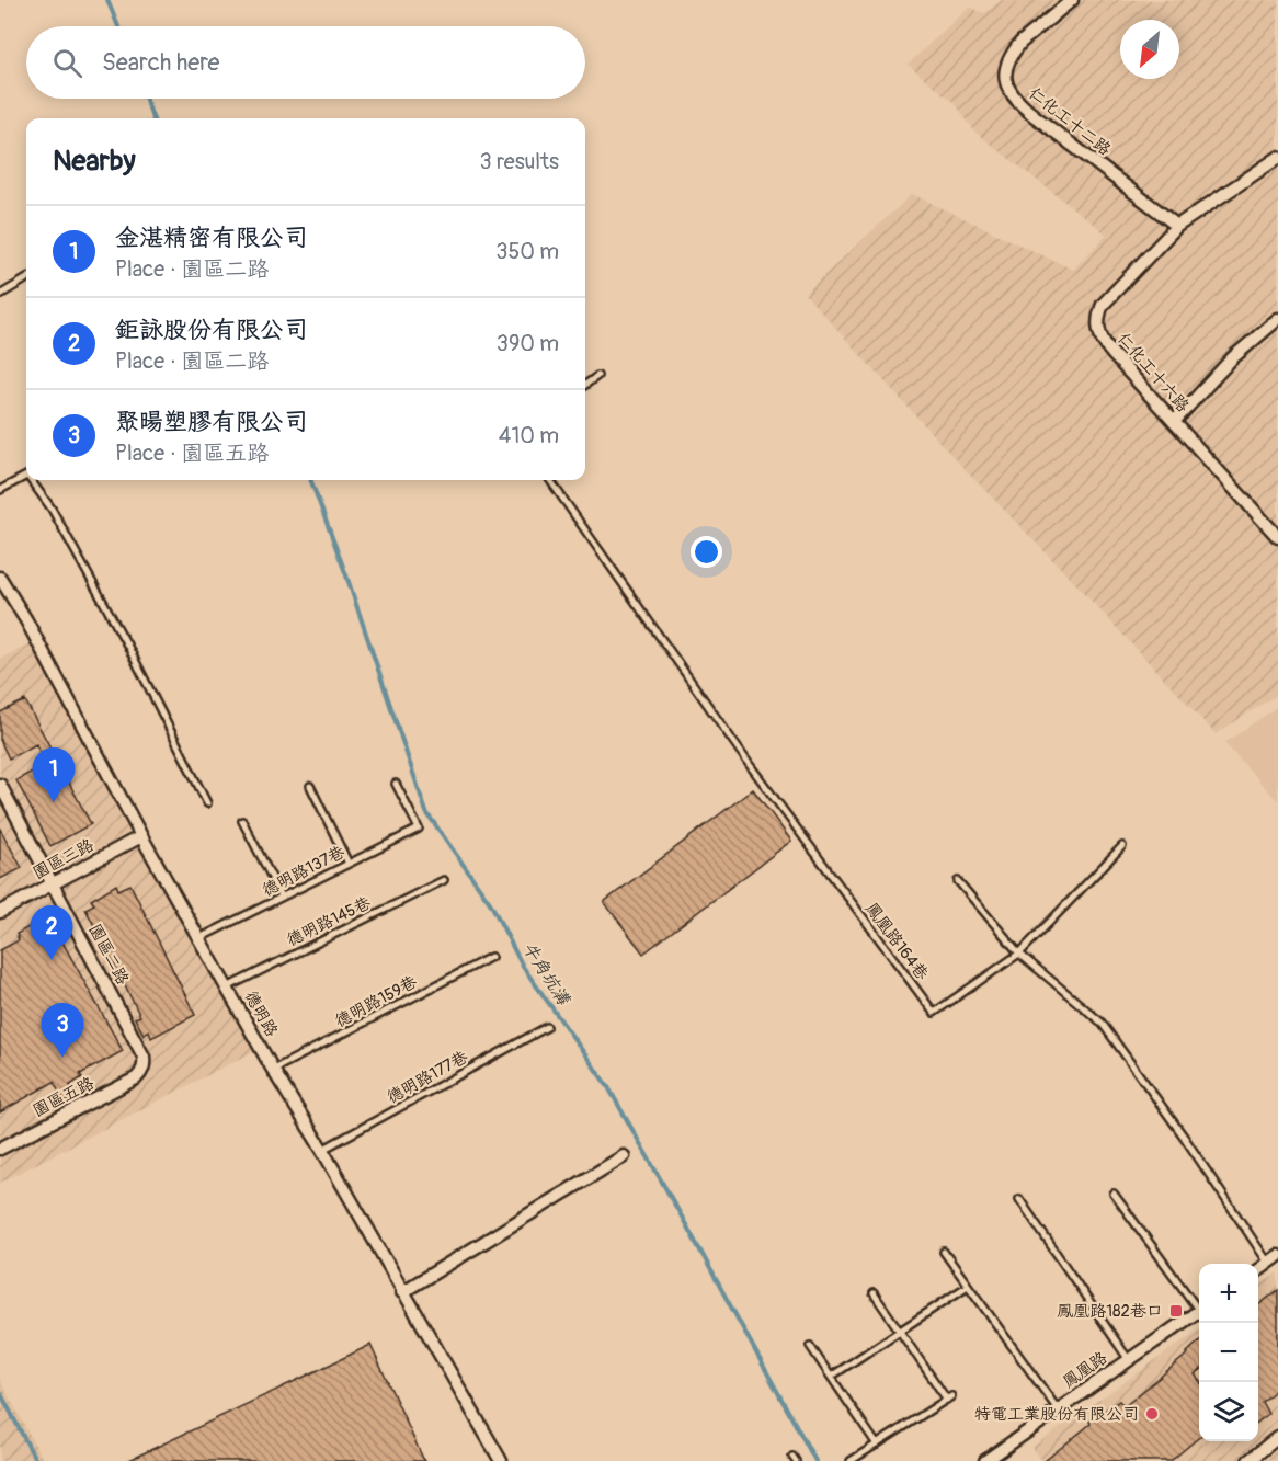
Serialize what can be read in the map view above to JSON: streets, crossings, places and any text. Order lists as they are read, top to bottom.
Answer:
{
  "streets": {
    "street": [
      "仁化工十二路",
      "仁化工十六路",
      "園區三路",
      "園區二路",
      "德明路",
      "園區五路",
      "鳳凰路"
    ],
    "lane": [
      "德明路137巷",
      "德明路145巷",
      "鳳凰路164巷",
      "德明路159巷",
      "德明路177巷"
    ]
  },
  "crossings": [
    ["仁化工十二路", "仁化工十六路"],
    ["園區三路", "園區二路"],
    ["園區三路", "德明路"],
    ["德明路137巷", "德明路"],
    ["德明路145巷", "德明路"],
    ["園區二路", "園區五路"],
    ["德明路159巷", "德明路"],
    ["德明路", "德明路177巷"]
  ],
  "water": ["牛角坑溝"],
  "places": {
    "transit": ["鳳凰路182巷口"],
    "other": ["特電工業股份有限公司"]
  },
  "north": "bottom left",
  "page": {
    "search": "Search here",
    "heading": ["Nearby", "3 results"],
    "list": [
      {
        "mark": "1",
        "name": "金湛精密有限公司",
        "note": "Place · 園區二路",
        "value": "350 m"
      },
      {
        "mark": "2",
        "name": "鉅詠股份有限公司",
        "note": "Place · 園區二路",
        "value": "390 m"
      },
      {
        "mark": "3",
        "name": "聚暘塑膠有限公司",
        "note": "Place · 園區五路",
        "value": "410 m"
      }
    ],
    "pins": ["1", "2", "3"],
    "map_buttons": ["+", "−"]
  }
}
